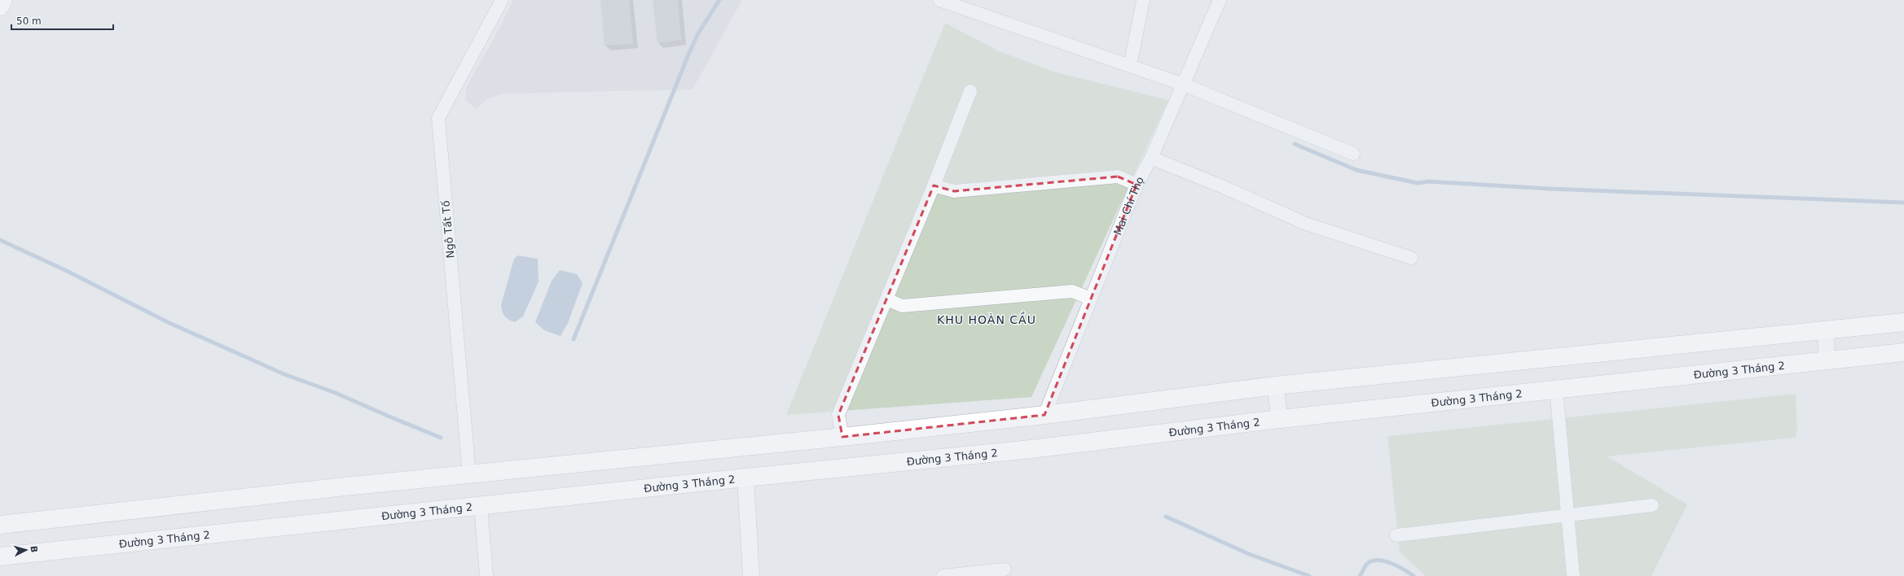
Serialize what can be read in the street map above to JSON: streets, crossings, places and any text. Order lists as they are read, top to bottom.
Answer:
{
  "streets": {
    "main road": ["Đường 3 Tháng 2"],
    "street": ["Mai Chí Thọ", "Ngô Tất Tố"]
  },
  "districts": ["KHU HOÀN CẦU"],
  "scale_bar": "50 m",
  "north": "right"
}
